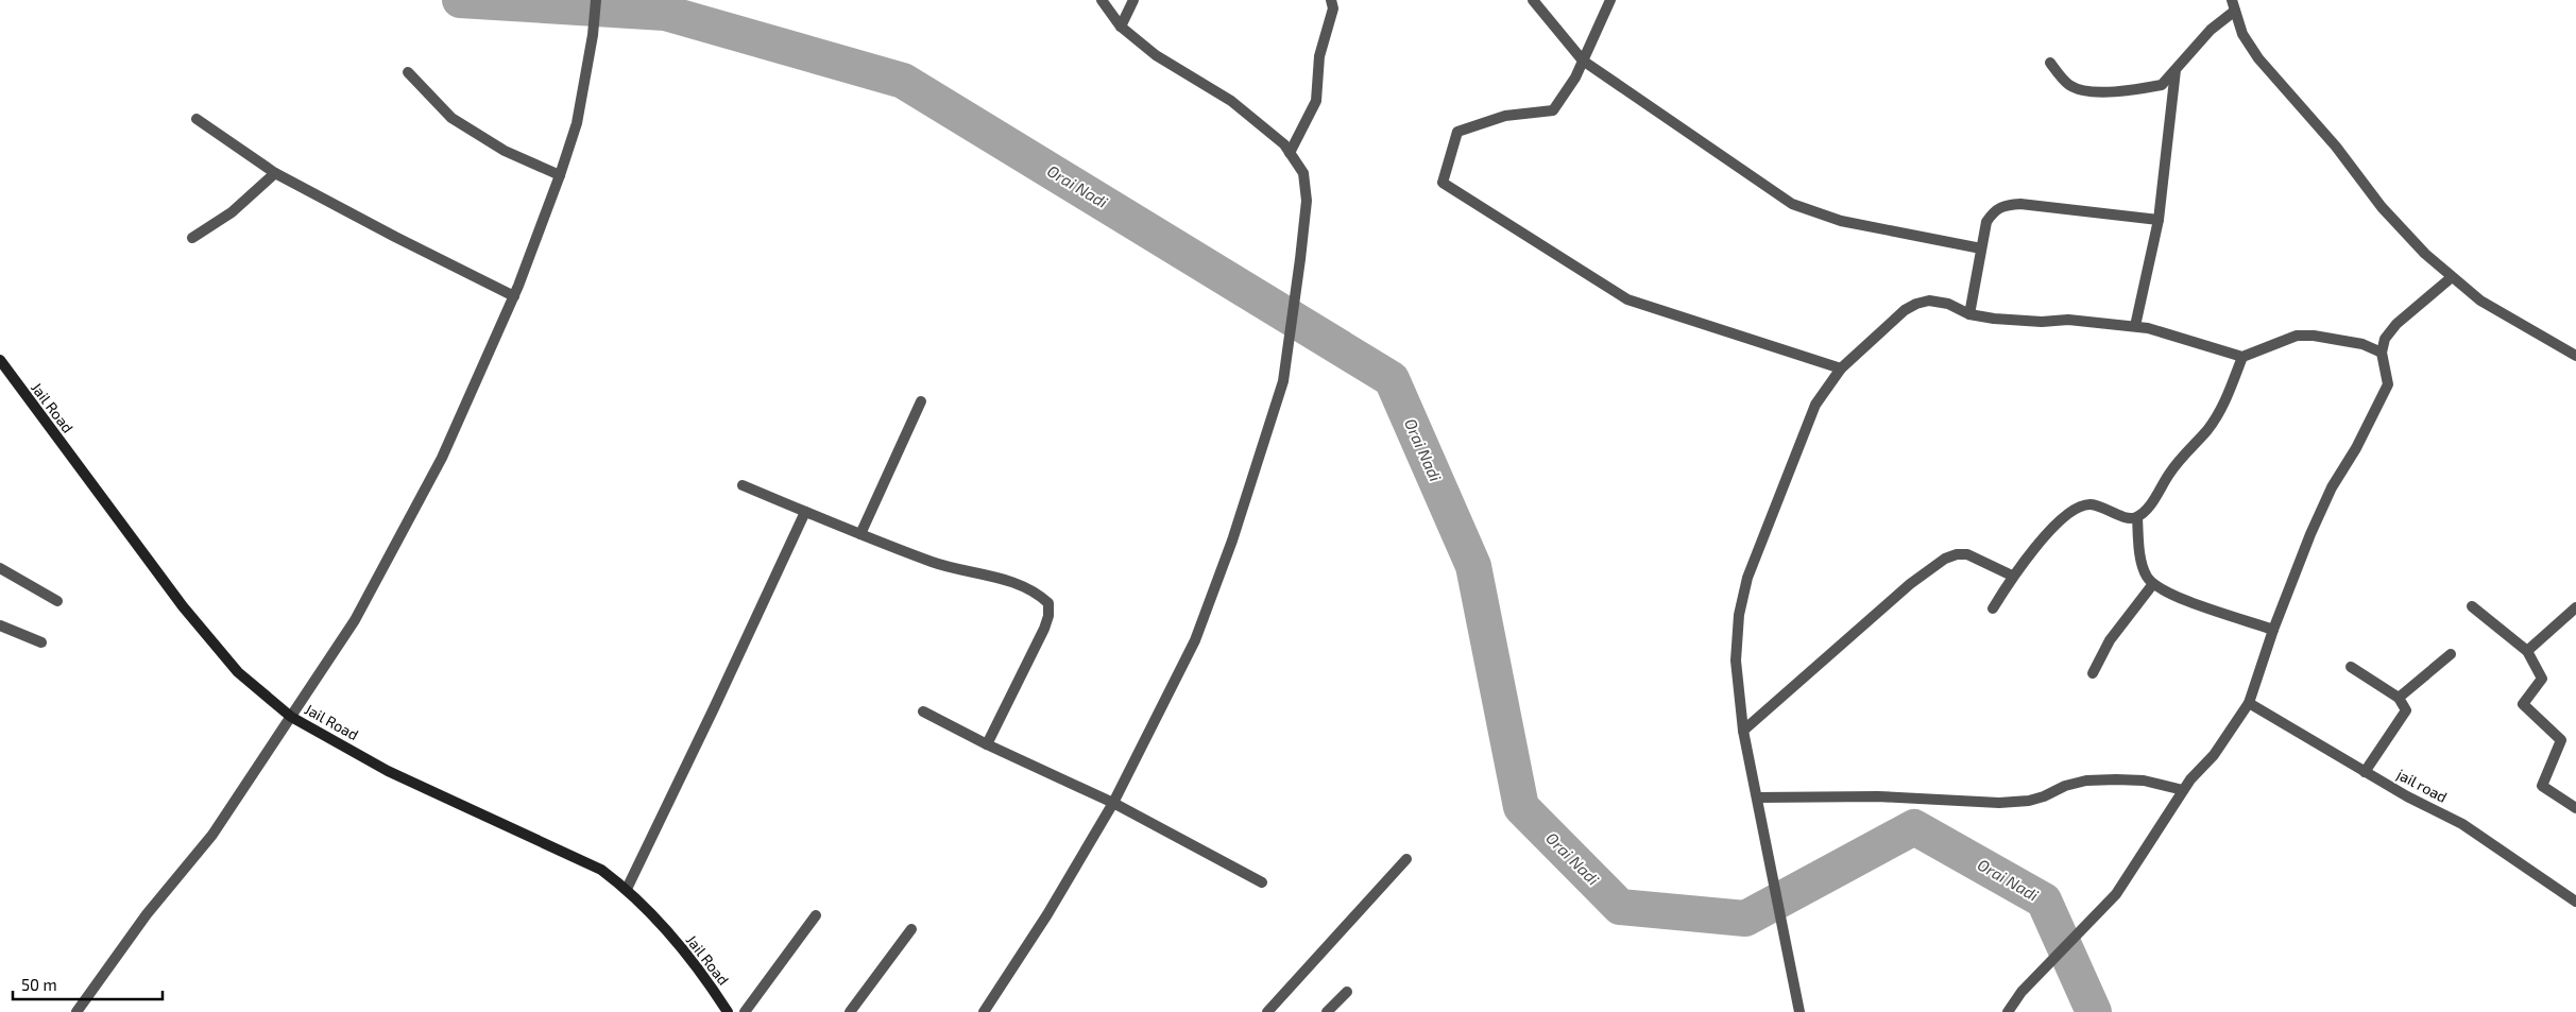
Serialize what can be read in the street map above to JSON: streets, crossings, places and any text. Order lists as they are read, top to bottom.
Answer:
{
  "streets": {
    "street": ["Jail Road", "jail road"]
  },
  "water": ["Orai Nadi"],
  "scale_bar": "50 m"
}
